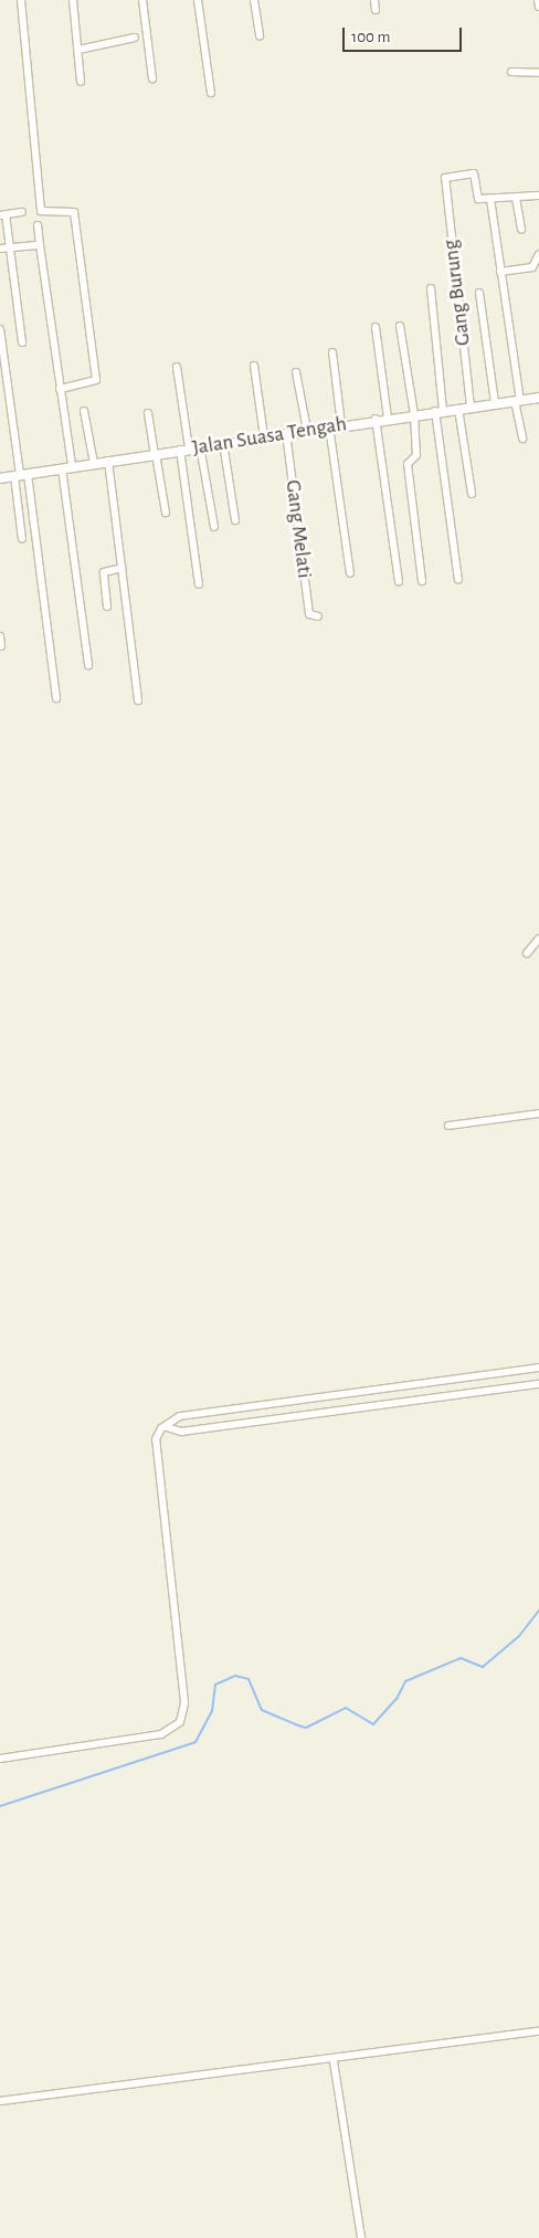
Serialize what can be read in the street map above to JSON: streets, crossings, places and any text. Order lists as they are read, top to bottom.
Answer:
{
  "streets": {
    "street": ["Gang Burung", "Jalan Suasa Tengah", "Gang Melati"]
  },
  "crossings": [
    ["Gang Burung", "Jalan Suasa Tengah"],
    ["Jalan Suasa Tengah", "Gang Melati"]
  ],
  "scale_bar": "100 m"
}
